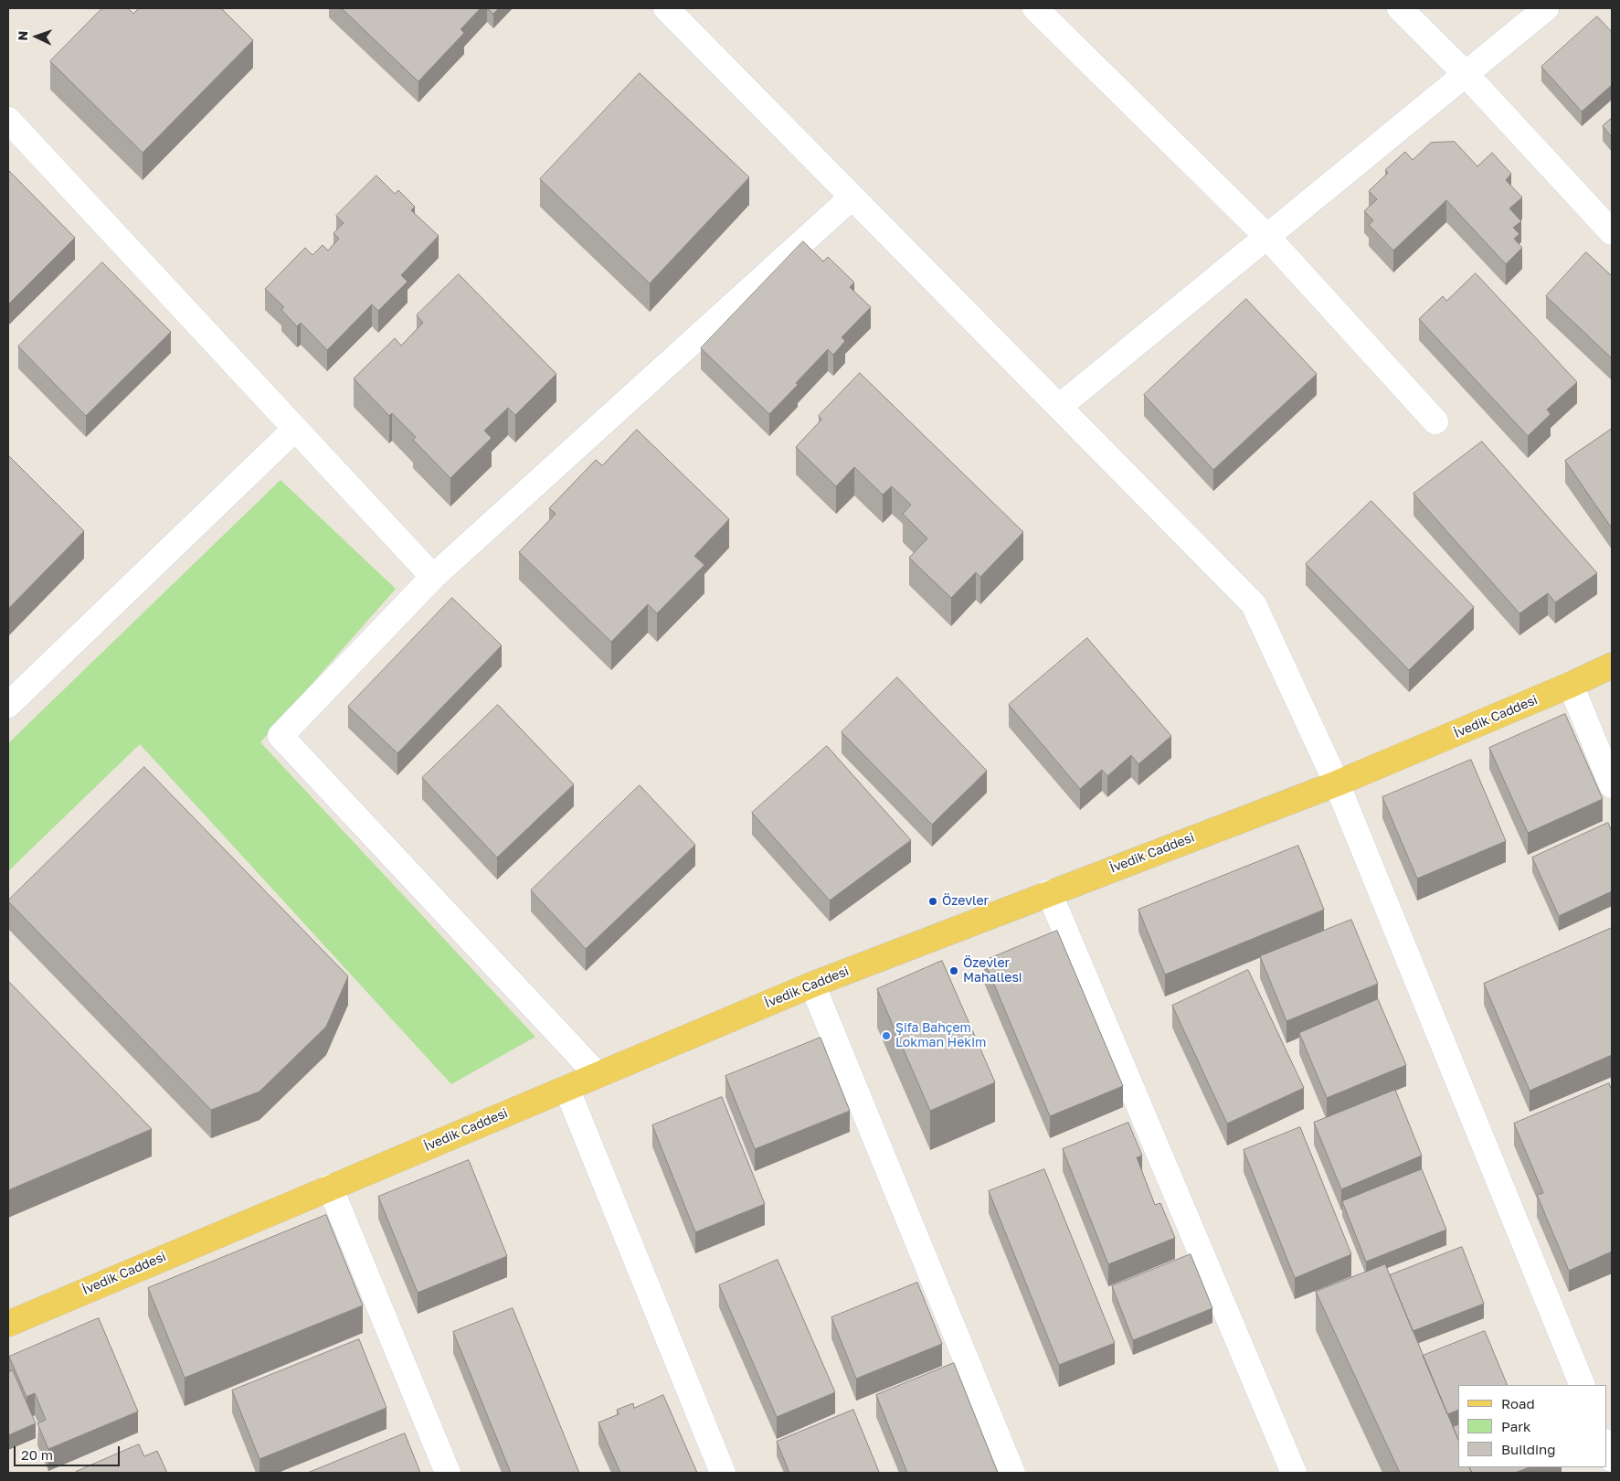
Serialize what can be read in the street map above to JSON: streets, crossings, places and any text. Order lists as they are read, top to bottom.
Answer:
{
  "streets": {
    "main road": ["İvedik Caddesi"]
  },
  "places": ["Özevler", "Özevler Mahallesi", "Şifa Bahçem Lokman Hekim"],
  "legend": ["Road", "Park", "Building"],
  "scale_bar": "20 m",
  "north": "left"
}
